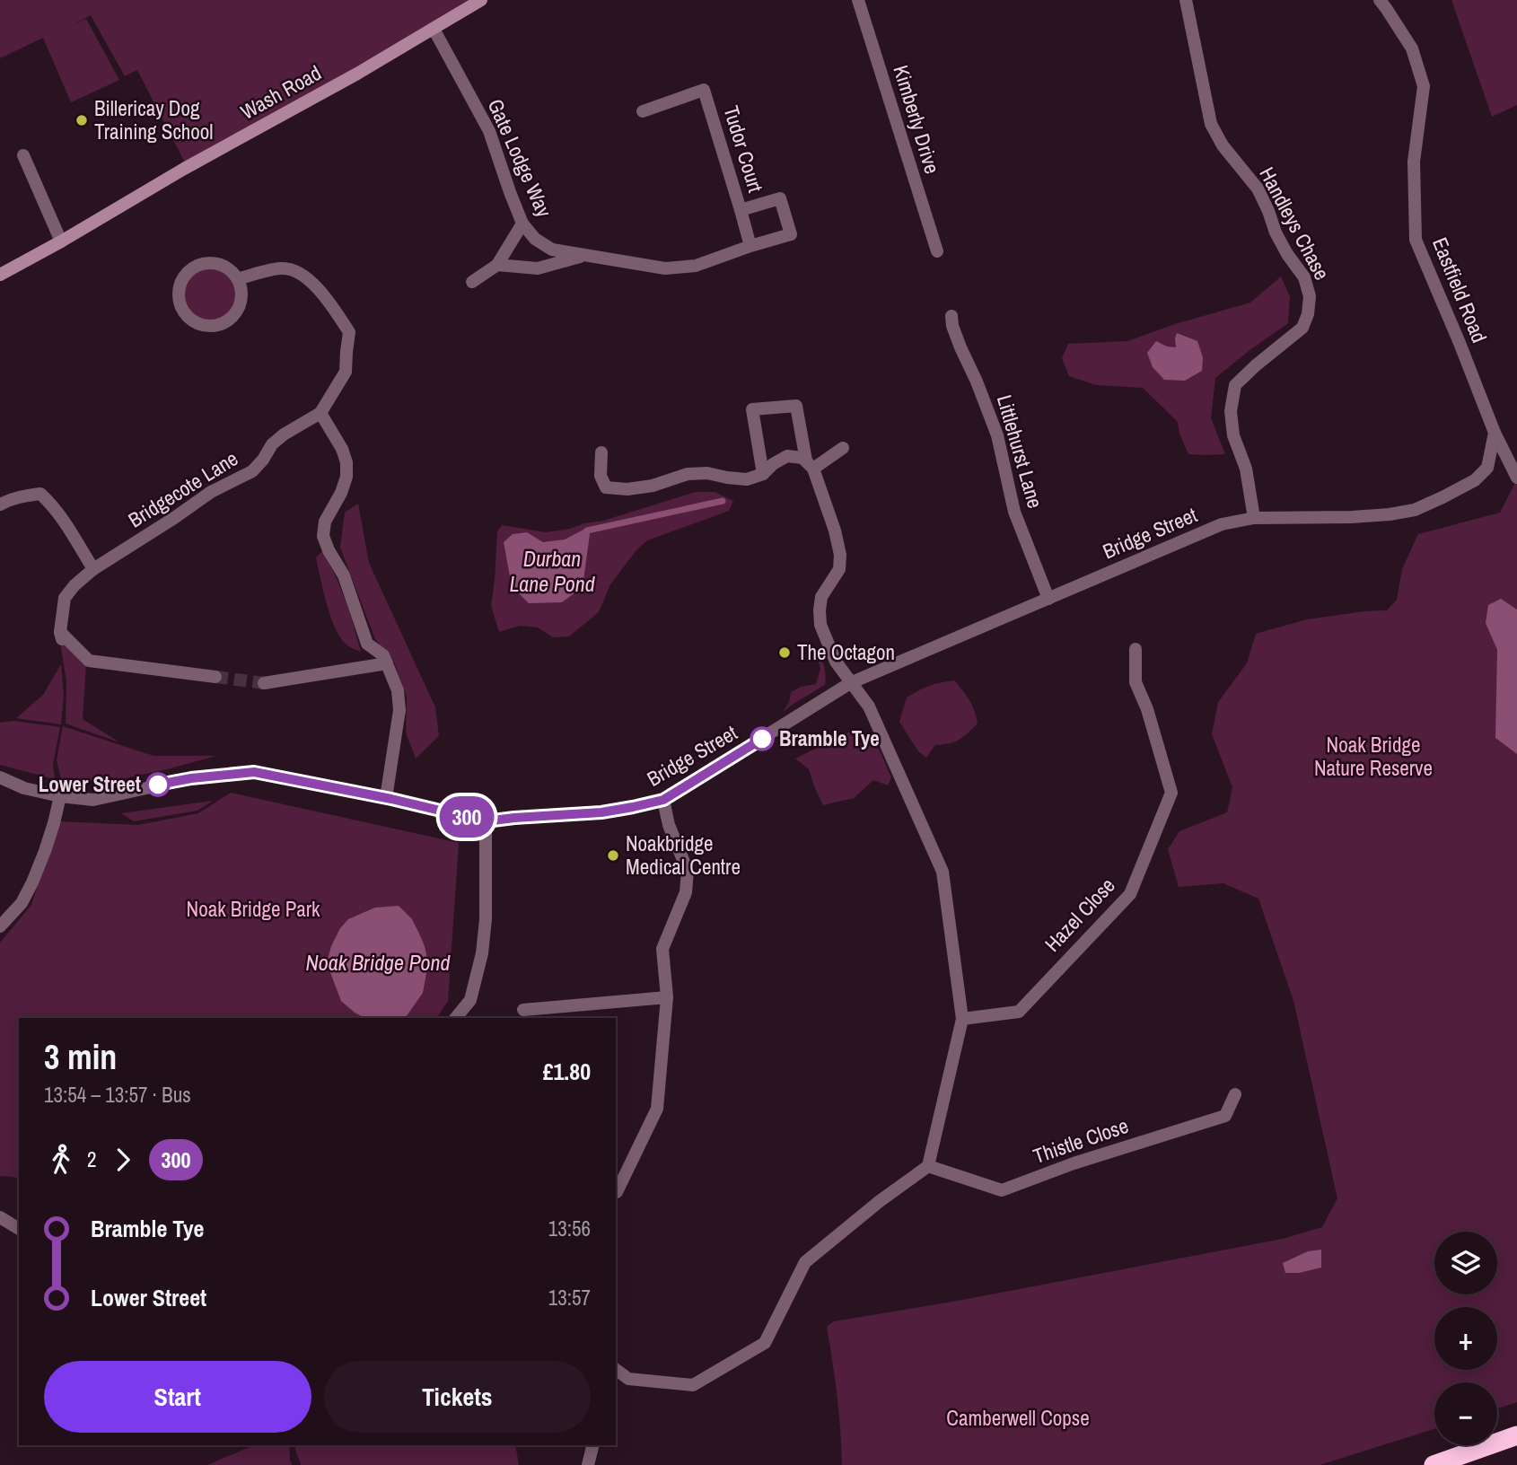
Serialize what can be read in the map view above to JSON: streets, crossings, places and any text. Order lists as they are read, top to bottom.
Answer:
{
  "streets": {
    "street": [
      "Wash Road",
      "Kimberly Drive",
      "Tudor Court",
      "Gate Lodge Way",
      "Handleys Chase",
      "Eastfield Road",
      "Littlehurst Lane",
      "Bridgecote Lane",
      "Bridge Street",
      "Hazel Close",
      "Thistle Close"
    ]
  },
  "crossings": [
    ["Wash Road", "Gate Lodge Way"],
    ["Tudor Court", "Gate Lodge Way"],
    ["Handleys Chase", "Bridge Street"],
    ["Eastfield Road", "Bridge Street"],
    ["Littlehurst Lane", "Bridge Street"]
  ],
  "water": ["Durban Lane Pond", "Noak Bridge Pond"],
  "parks": ["Noak Bridge Nature Reserve", "Noak Bridge Park", "Camberwell Copse"],
  "places": [
    "Billericay Dog Training School",
    "The Octagon",
    "Bramble Tye",
    "Lower Street",
    "Noakbridge Medical Centre"
  ],
  "lines": ["bus line 300"],
  "page": {
    "on_map": "300",
    "heading": ["3 min", "13:54 – 13:57 · Bus", "£1.80"],
    "legs": ["2", "300"],
    "list": [
      {
        "name": "Bramble Tye",
        "value": "13:56"
      },
      {
        "name": "Lower Street",
        "value": "13:57"
      }
    ],
    "map_buttons": ["+", "−"],
    "buttons": ["Start", "Tickets"]
  }
}
